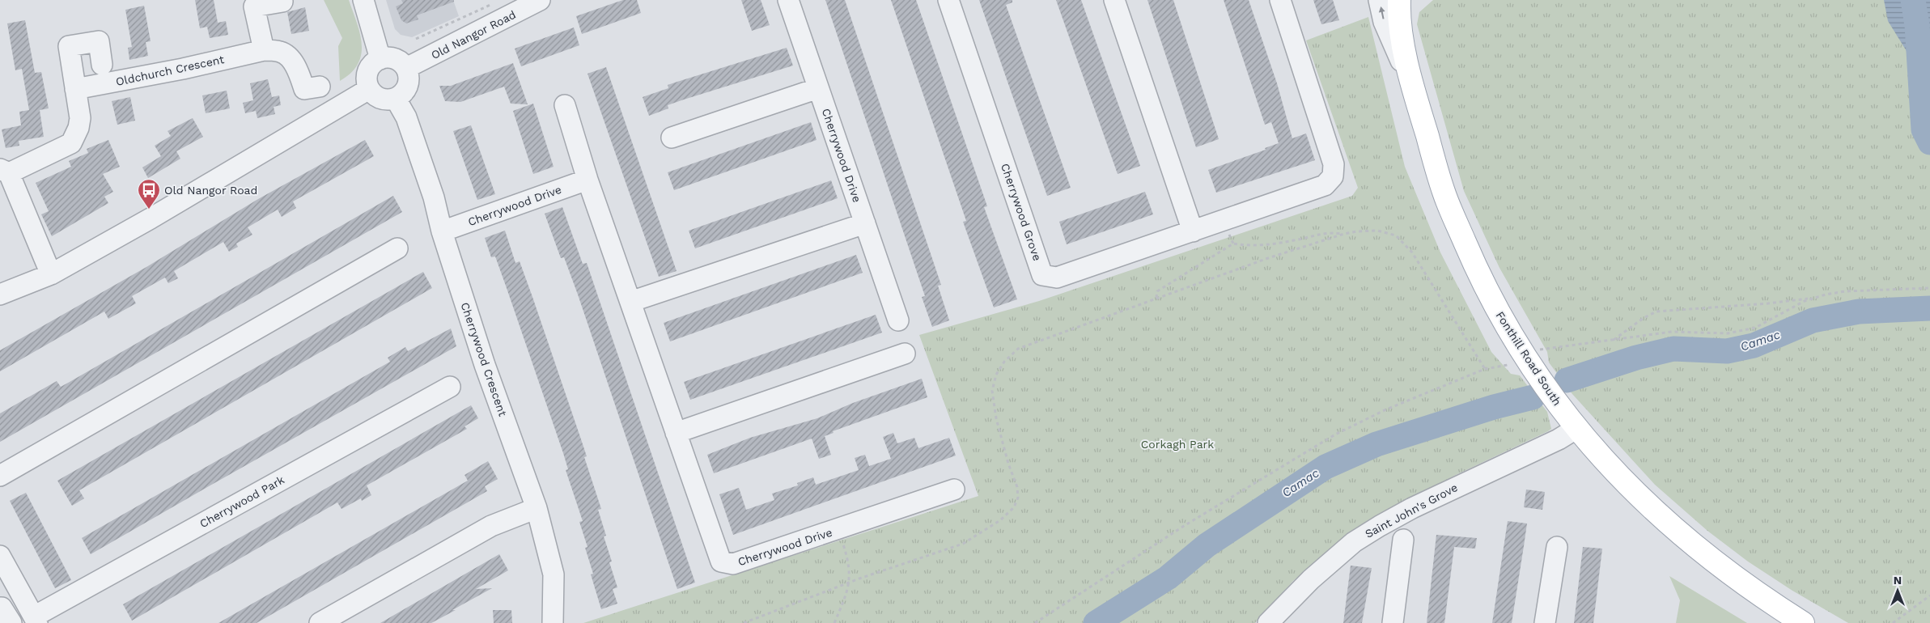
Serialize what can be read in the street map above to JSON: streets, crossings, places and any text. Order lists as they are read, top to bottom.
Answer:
{
  "streets": {
    "main road": ["Fonthill Road South"],
    "street": [
      "Old Nangor Road",
      "Oldchurch Crescent",
      "Cherrywood Drive",
      "Cherrywood Grove",
      "Cherrywood Crescent",
      "Cherrywood Park",
      "Saint John's Grove"
    ]
  },
  "crossings": [
    ["Old Nangor Road", "Cherrywood Crescent"],
    ["Cherrywood Drive", "Cherrywood Crescent"],
    ["Fonthill Road South", "Saint John's Grove"]
  ],
  "water": ["Camac"],
  "parks": ["Corkagh Park"],
  "places": {
    "bus stop": ["Old Nangor Road"]
  },
  "north": "top"
}
